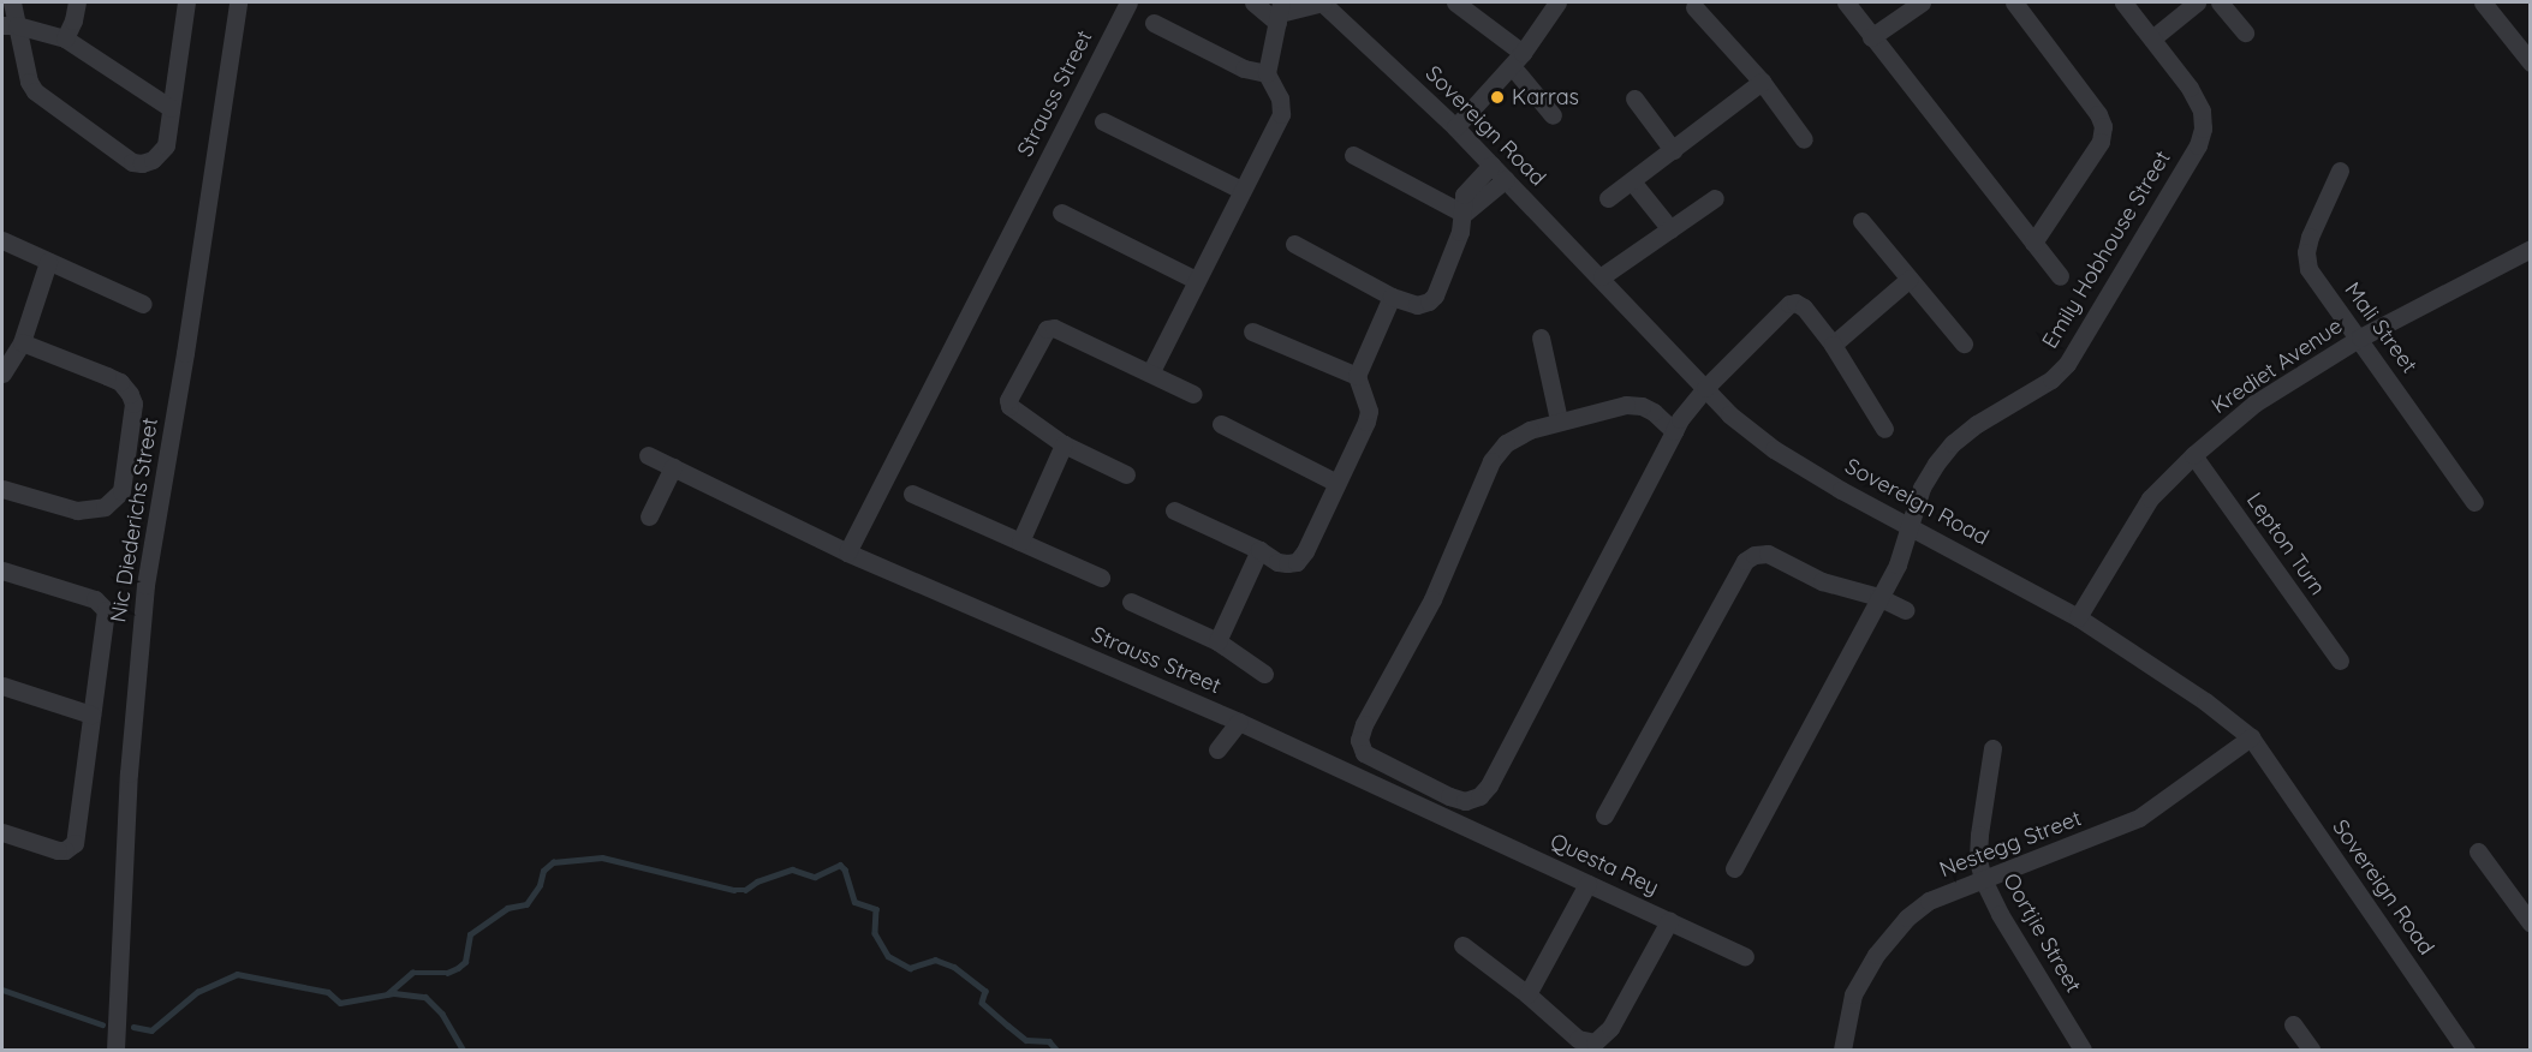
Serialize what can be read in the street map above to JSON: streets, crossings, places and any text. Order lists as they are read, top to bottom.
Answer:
{
  "streets": {
    "street": [
      "Strauss Street",
      "Sovereign Road",
      "Emily Hobhouse Street",
      "Mali Street",
      "Krediet Avenue",
      "Nic Diederichs Street",
      "Lepton Turn",
      "Nestegg Street",
      "Questa Rey",
      "Oortjie Street"
    ]
  },
  "crossings": [
    ["Strauss Street", "Questa Rey"],
    ["Sovereign Road", "Emily Hobhouse Street"],
    ["Sovereign Road", "Krediet Avenue"],
    ["Sovereign Road", "Nestegg Street"],
    ["Mali Street", "Krediet Avenue"],
    ["Krediet Avenue", "Lepton Turn"],
    ["Nestegg Street", "Oortjie Street"]
  ],
  "places": ["Karras"]
}
